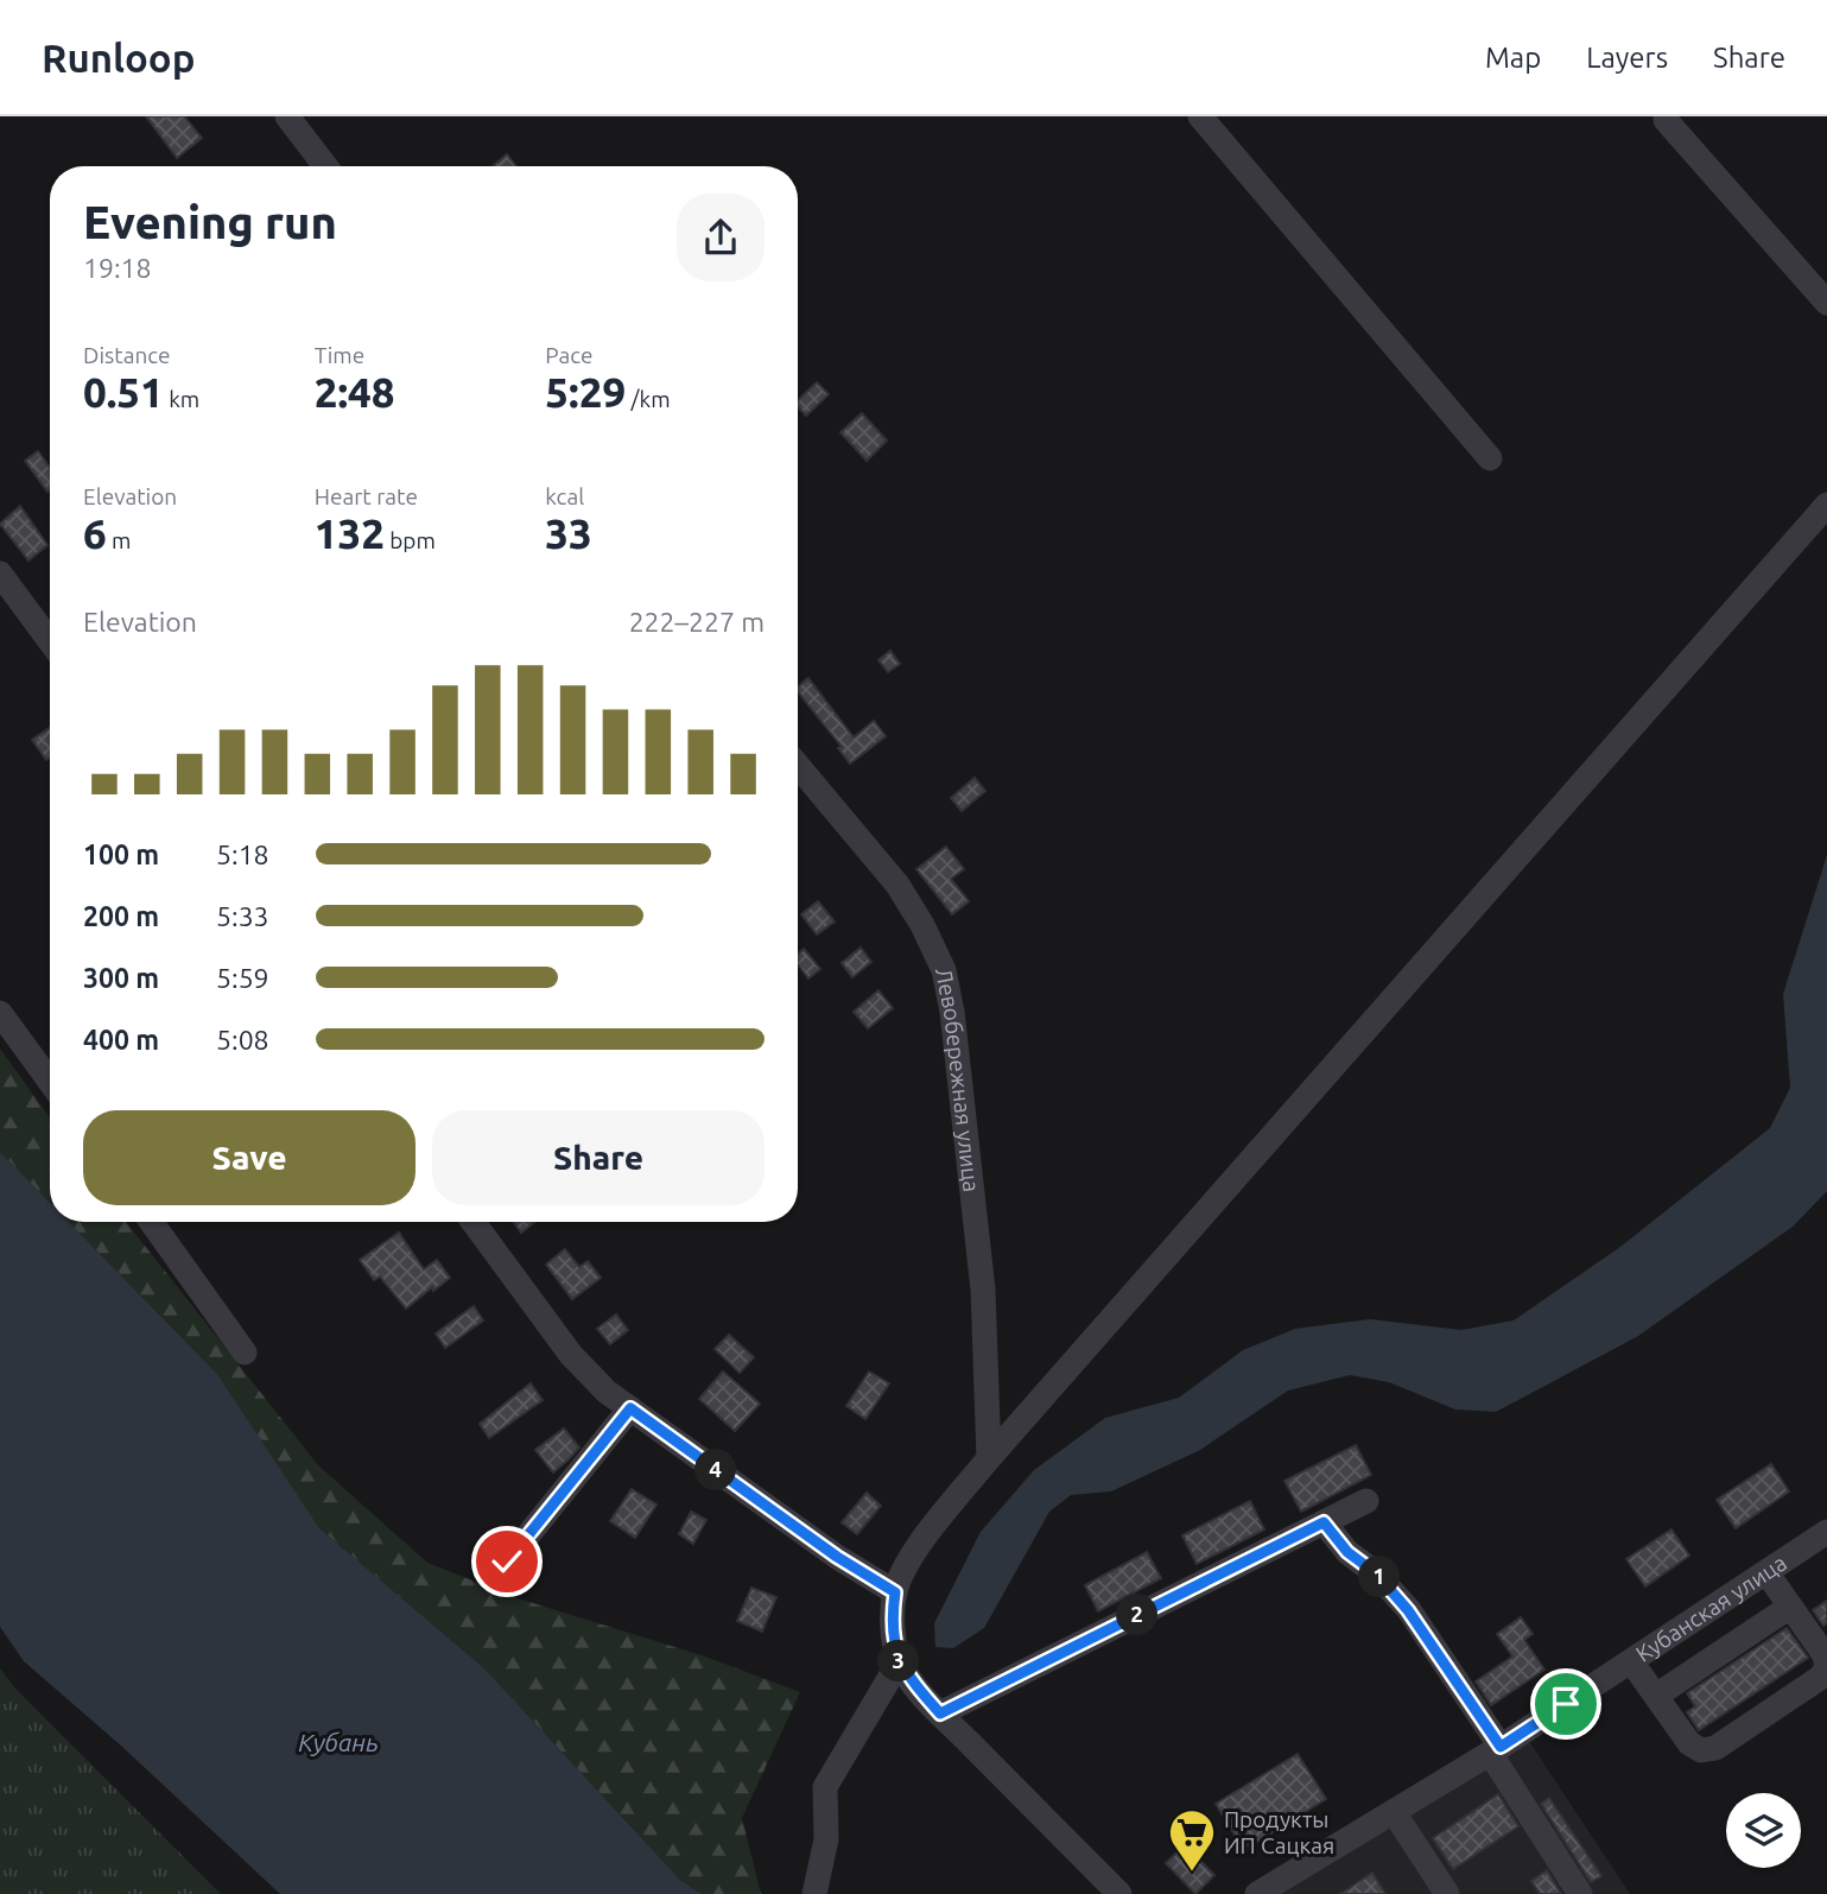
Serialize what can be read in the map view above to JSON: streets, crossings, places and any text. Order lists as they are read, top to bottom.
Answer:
{
  "streets": {
    "street": ["Левобережная улица", "Кубанская улица"]
  },
  "water": ["Кубань"],
  "places": {
    "supermarket": ["Продукты ИП Сацкая"]
  },
  "page": {
    "header": "Runloop",
    "nav": ["Map", "Layers", "Share"],
    "heading": ["Evening run", "19:18"],
    "stats": [
      ["Distance", "0.51 km"],
      ["Time", "2:48"],
      ["Pace", "5:29 /km"],
      ["Elevation", "6 m"],
      ["Heart rate", "132 bpm"],
      ["kcal", "33"]
    ],
    "chart": ["Elevation", "222–227 m"],
    "list": [
      {
        "name": "100 m",
        "note": "5:18"
      },
      {
        "name": "200 m",
        "note": "5:33"
      },
      {
        "name": "300 m",
        "note": "5:59"
      },
      {
        "name": "400 m",
        "note": "5:08"
      }
    ],
    "buttons": ["Save", "Share"],
    "pins": [
      "4",
      "1",
      "2",
      "3"
    ]
  }
}
